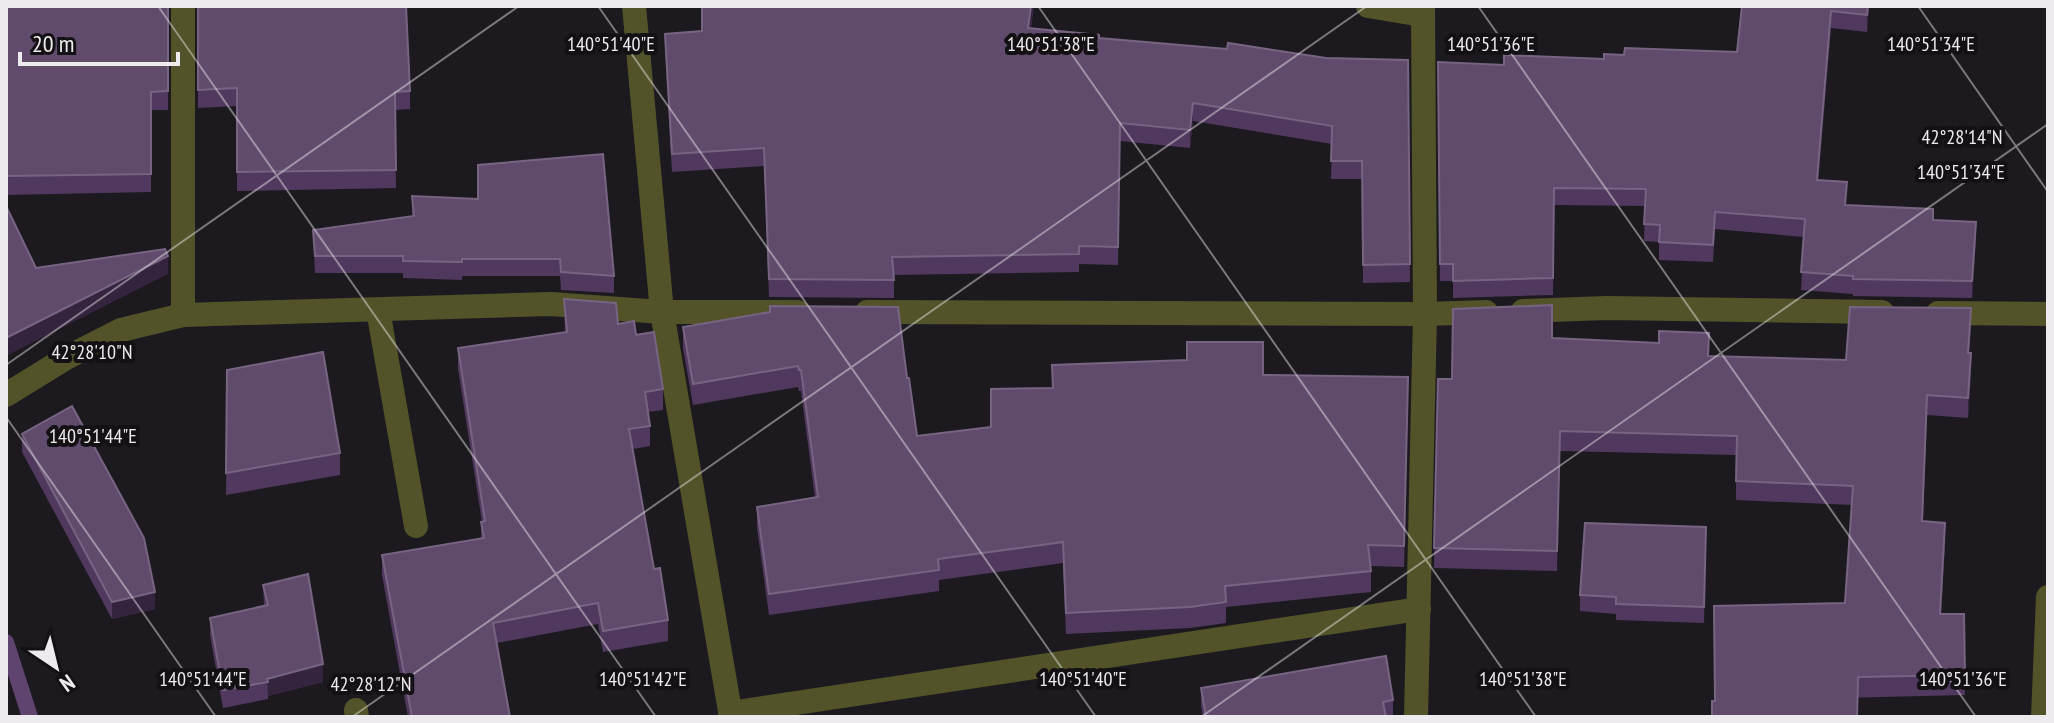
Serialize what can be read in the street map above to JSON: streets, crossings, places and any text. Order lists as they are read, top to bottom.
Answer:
{
  "scale_bar": "20 m",
  "north": "bottom right",
  "coordinates": [
    "140°51'38\"E",
    "140°51'36\"E",
    "140°51'40\"E",
    "140°51'34\"E",
    "42°28'14\"N",
    "42°28'10\"N",
    "140°51'44\"E",
    "140°51'42\"E",
    "42°28'12\"N"
  ]
}
